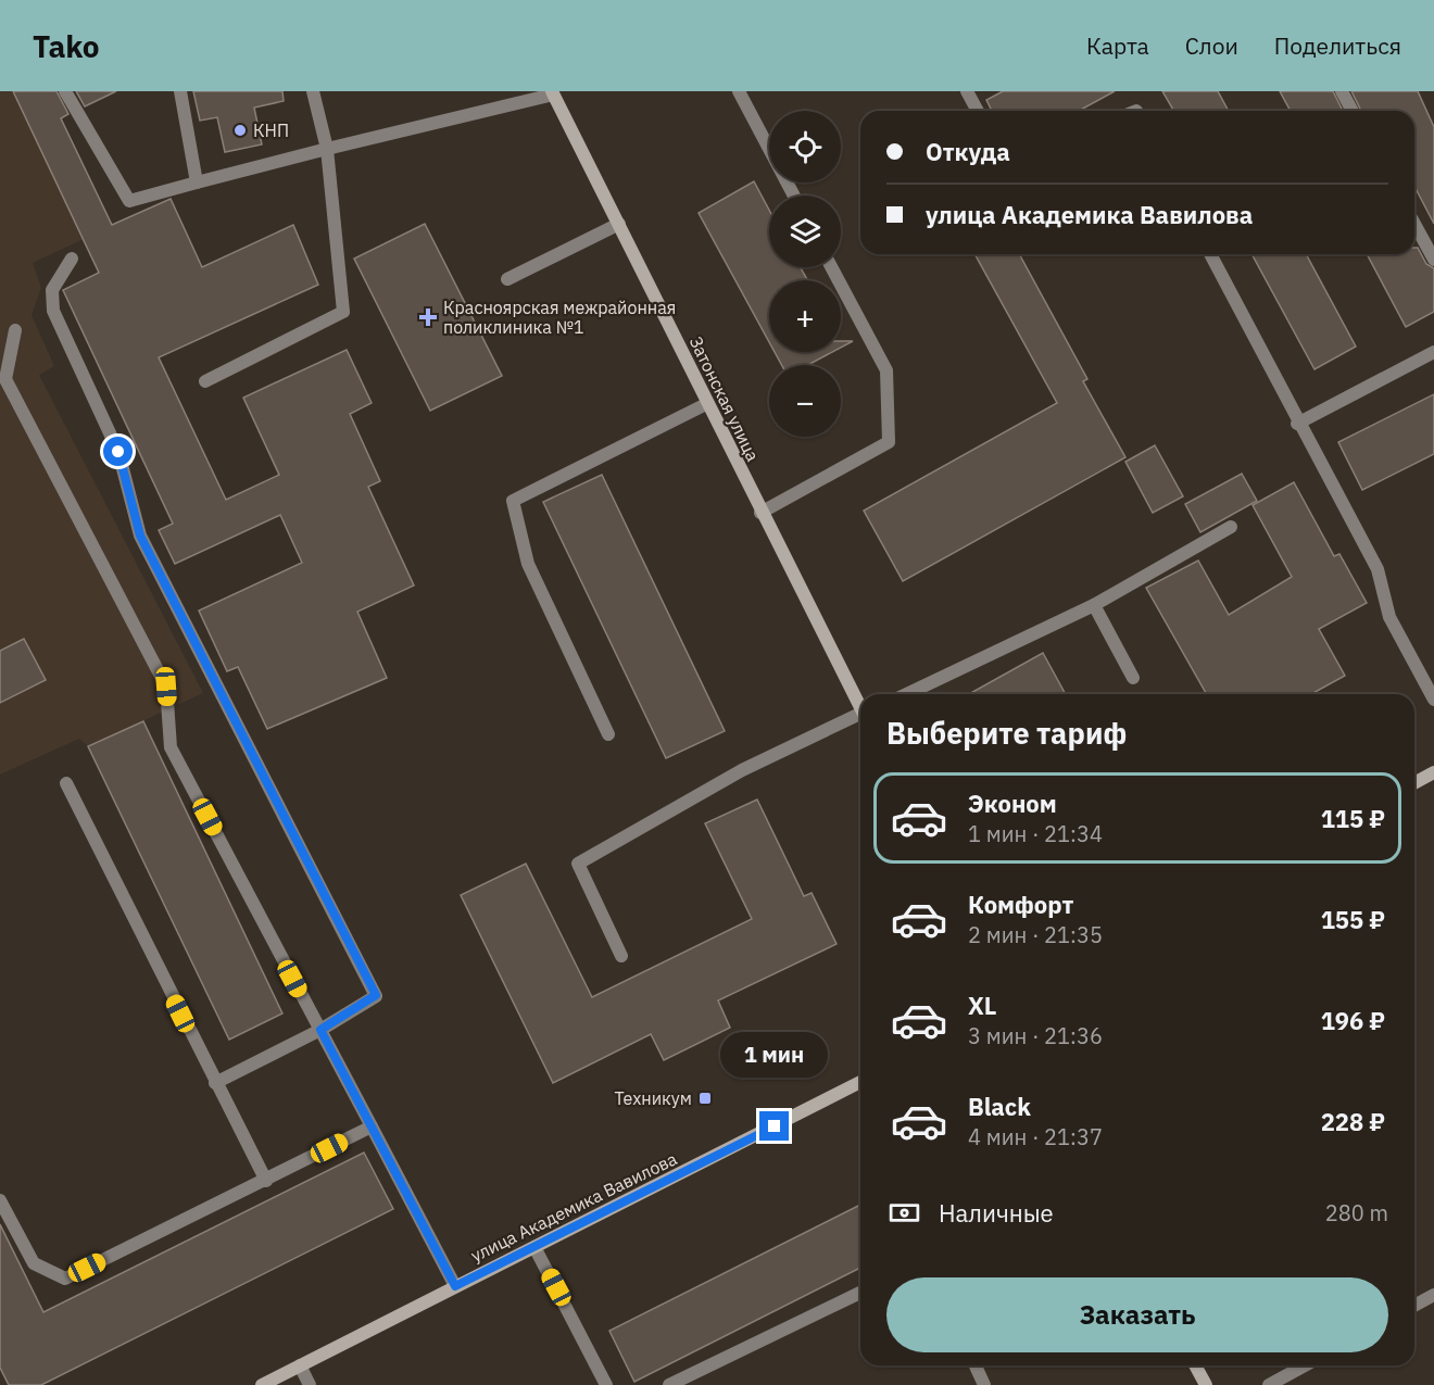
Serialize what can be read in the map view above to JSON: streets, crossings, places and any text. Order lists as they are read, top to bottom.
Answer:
{
  "streets": {
    "main road": ["Затонская улица", "улица Академика Вавилова"]
  },
  "places": {
    "other": ["КНП"],
    "health": ["Красноярская межрайонная поликлиника №1"],
    "transit": ["Техникум"]
  },
  "page": {
    "header": "Tako",
    "nav": ["Карта", "Слои", "Поделиться"],
    "map_buttons": ["+", "−"],
    "banner": ["Откуда", "улица Академика Вавилова"],
    "heading": "Выберите тариф",
    "list": [
      {
        "name": "Эконом",
        "note": "1 мин · 21:34",
        "value": "115 ₽"
      },
      {
        "name": "Комфорт",
        "note": "2 мин · 21:35",
        "value": "155 ₽"
      },
      {
        "name": "XL",
        "note": "3 мин · 21:36",
        "value": "196 ₽"
      },
      {
        "name": "Black",
        "note": "4 мин · 21:37",
        "value": "228 ₽"
      }
    ],
    "bubble": "1 мин",
    "pay": ["Наличные", "280 m"],
    "buttons": "Заказать"
  }
}
